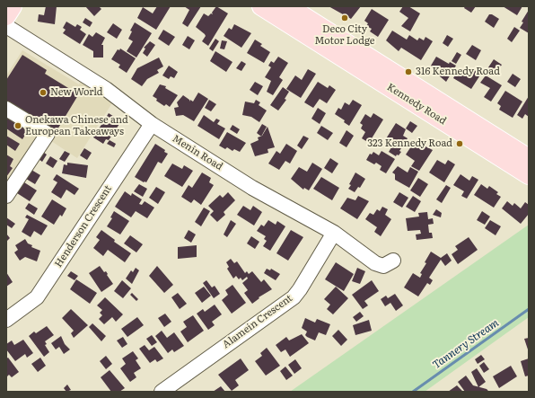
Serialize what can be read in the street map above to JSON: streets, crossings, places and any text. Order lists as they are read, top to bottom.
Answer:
{
  "streets": {
    "main road": ["Kennedy Road"],
    "street": ["Menin Road", "Henderson Crescent", "Alamein Crescent"]
  },
  "crossings": [
    ["Menin Road", "Henderson Crescent"],
    ["Menin Road", "Alamein Crescent"]
  ],
  "water": ["Tannery Stream"],
  "places": [
    "Deco City Motor Lodge",
    "316 Kennedy Road",
    "New World",
    "Onekawa Chinese and European Takeaways",
    "323 Kennedy Road"
  ]
}
